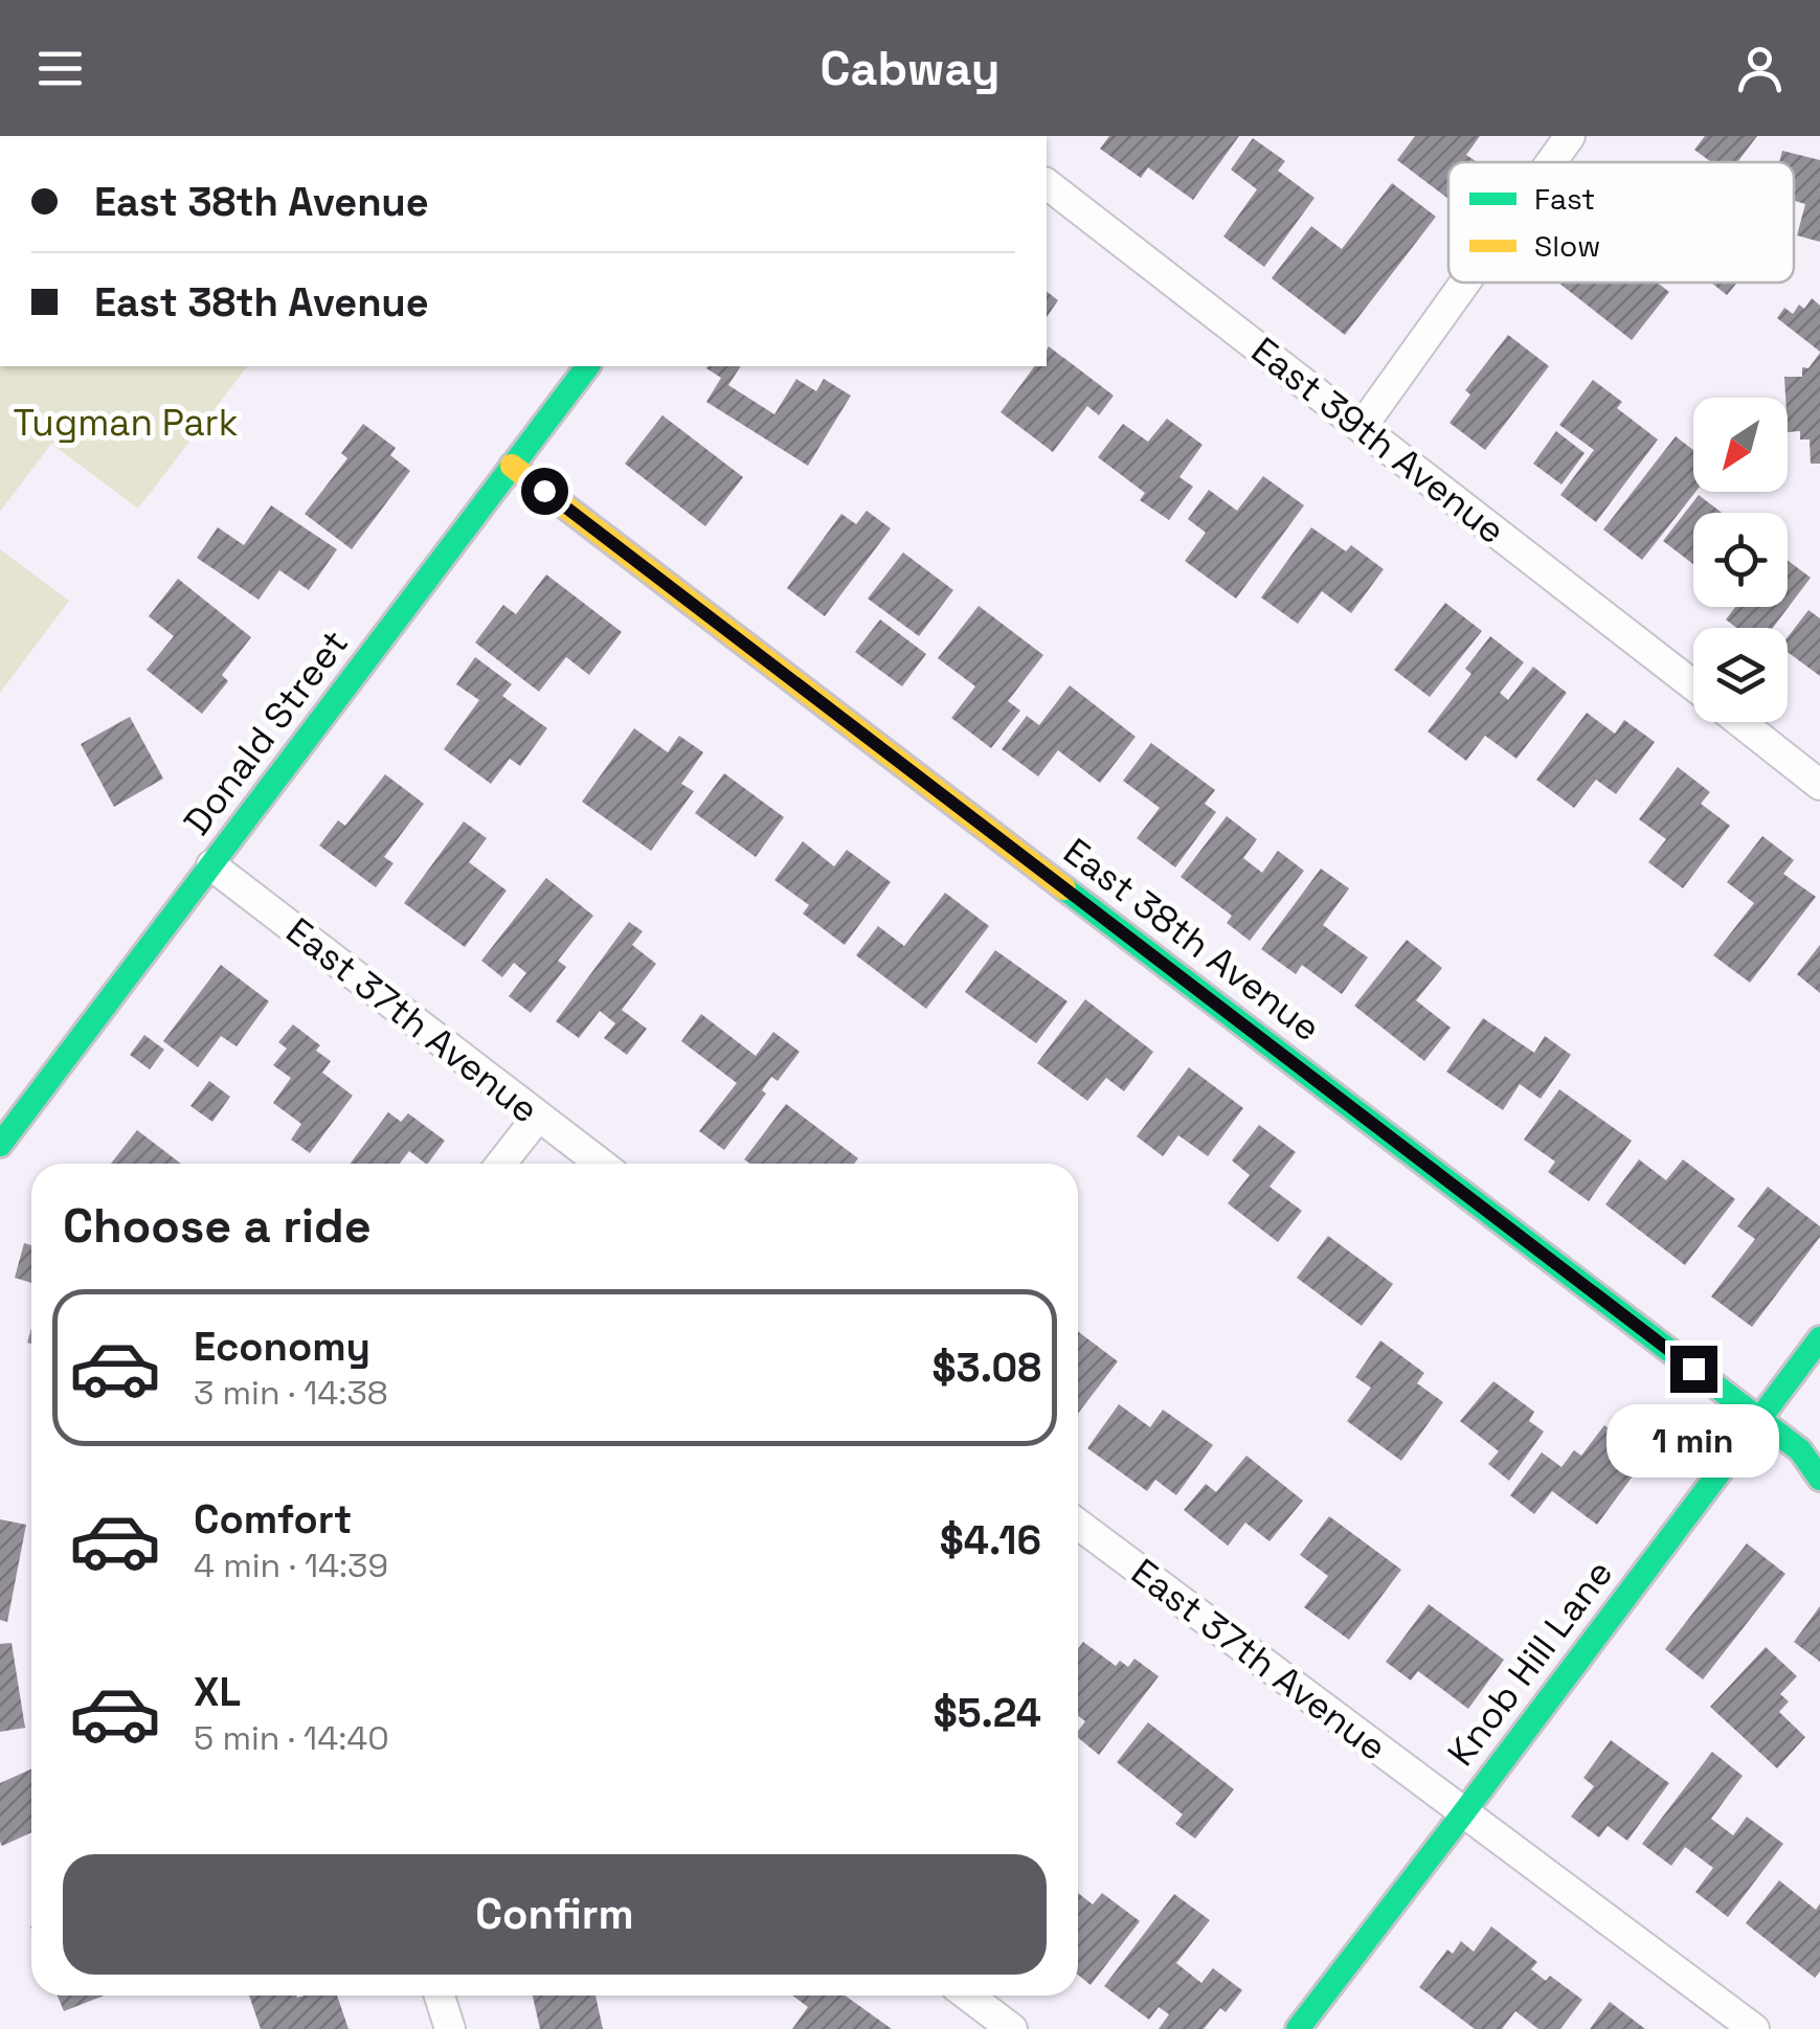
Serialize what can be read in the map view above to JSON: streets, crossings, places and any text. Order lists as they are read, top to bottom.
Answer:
{
  "streets": {
    "street": [
      "East 39th Avenue",
      "Donald Street",
      "East 38th Avenue",
      "East 37th Avenue",
      "Knob Hill Lane"
    ]
  },
  "crossings": [
    ["Donald Street", "East 38th Avenue"],
    ["Donald Street", "East 37th Avenue"],
    ["East 38th Avenue", "Knob Hill Lane"],
    ["East 37th Avenue", "Knob Hill Lane"]
  ],
  "parks": ["Tugman Park"],
  "legend": ["Fast", "Slow"],
  "north": "bottom left",
  "page": {
    "header": "Cabway",
    "banner": ["East 38th Avenue", "East 38th Avenue"],
    "heading": "Choose a ride",
    "list": [
      {
        "name": "Economy",
        "note": "3 min · 14:38",
        "value": "$3.08"
      },
      {
        "name": "Comfort",
        "note": "4 min · 14:39",
        "value": "$4.16"
      },
      {
        "name": "XL",
        "note": "5 min · 14:40",
        "value": "$5.24"
      }
    ],
    "bubble": "1 min",
    "buttons": "Confirm"
  }
}
